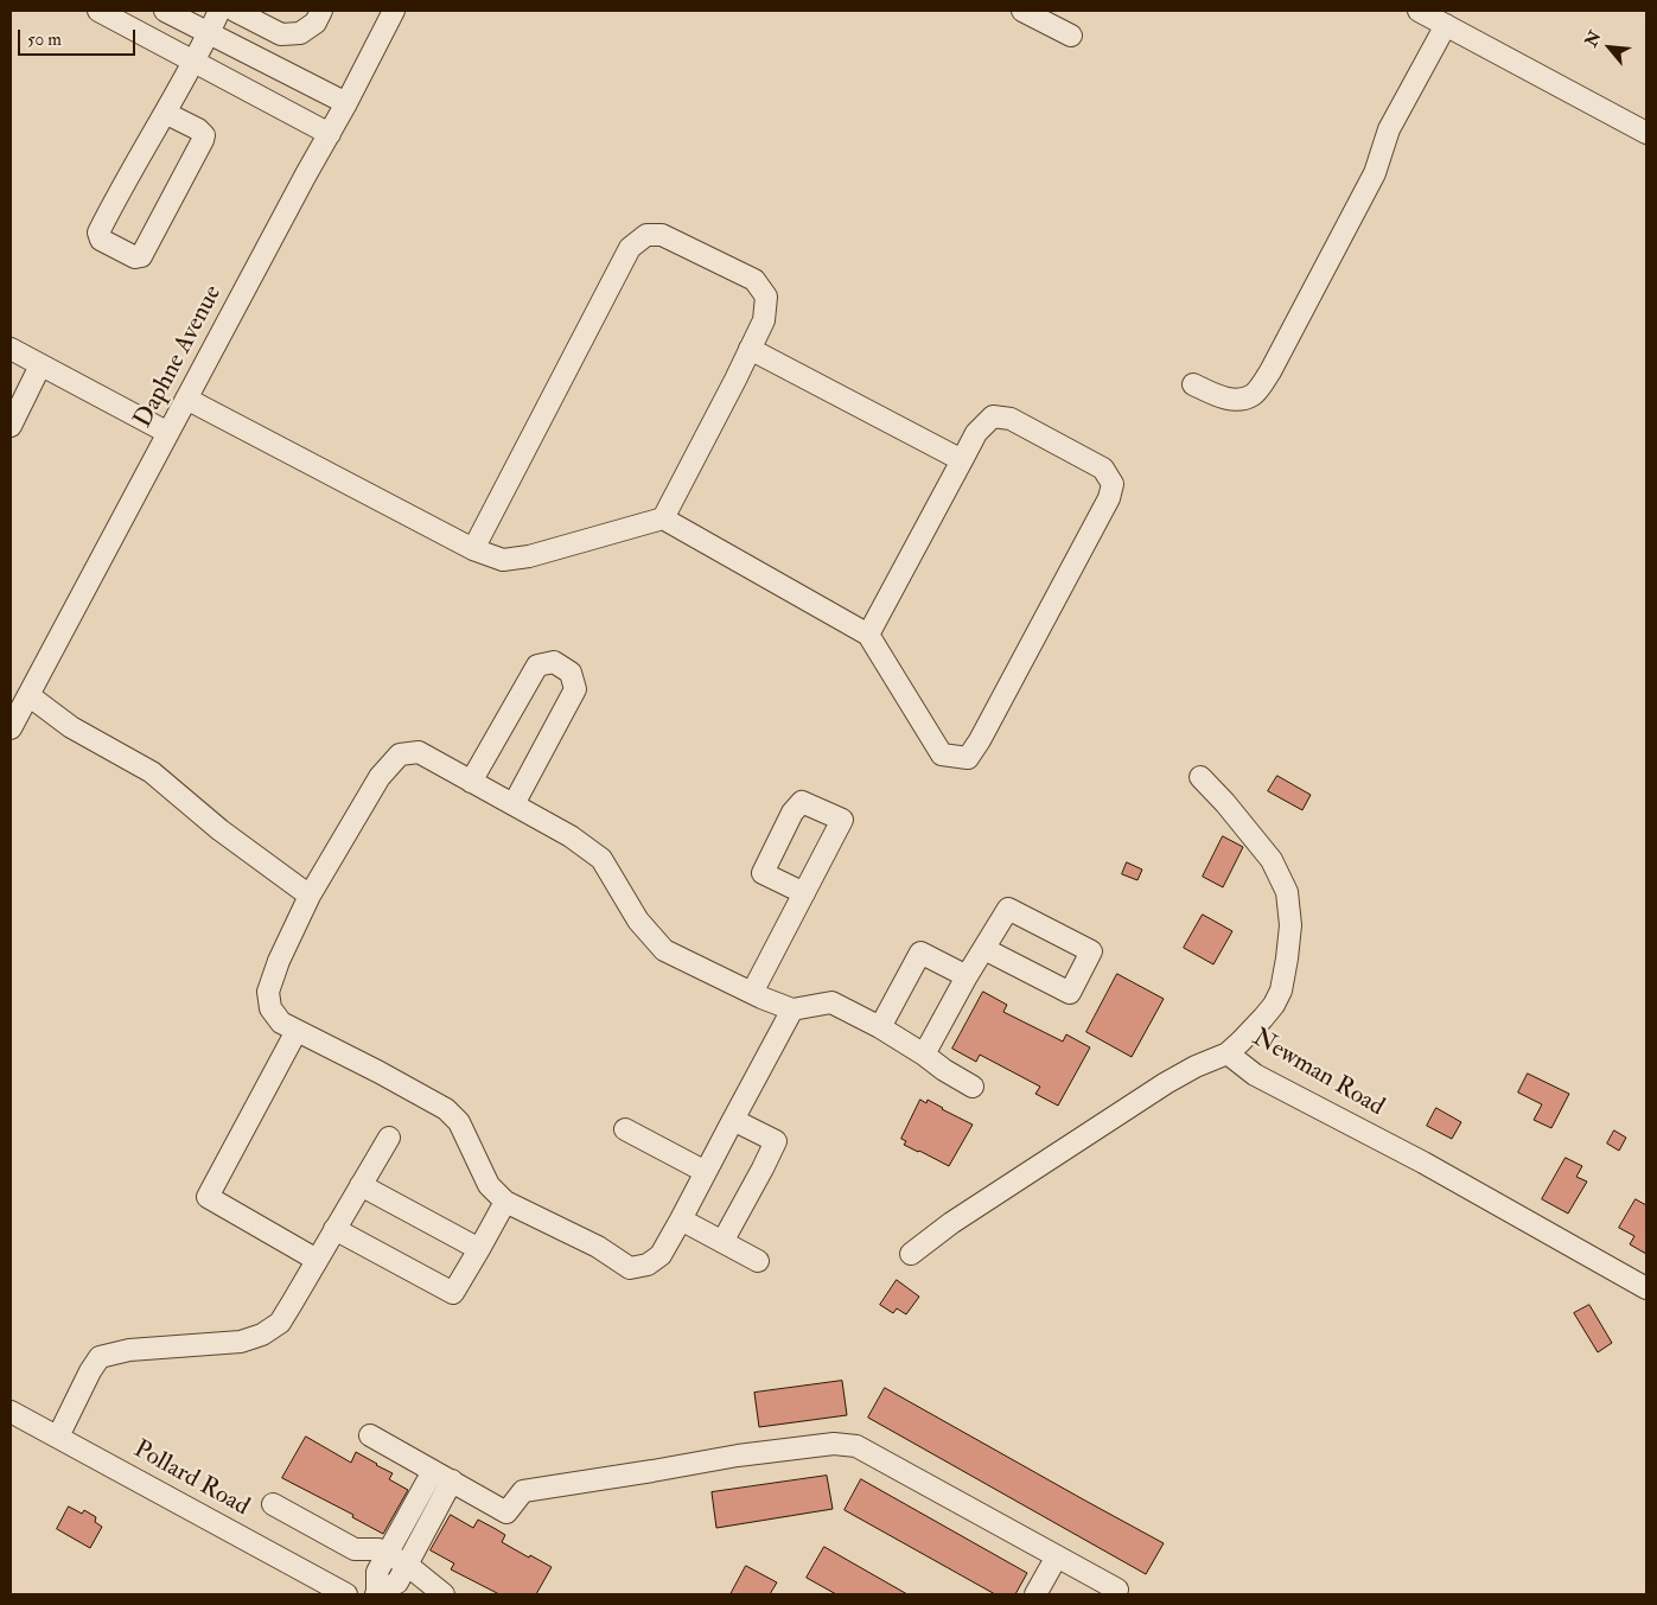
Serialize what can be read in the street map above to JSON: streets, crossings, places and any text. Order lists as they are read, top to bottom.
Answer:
{
  "streets": {
    "street": ["Daphne Avenue", "Newman Road", "Pollard Road"]
  },
  "scale_bar": "50 m",
  "north": "top left"
}
